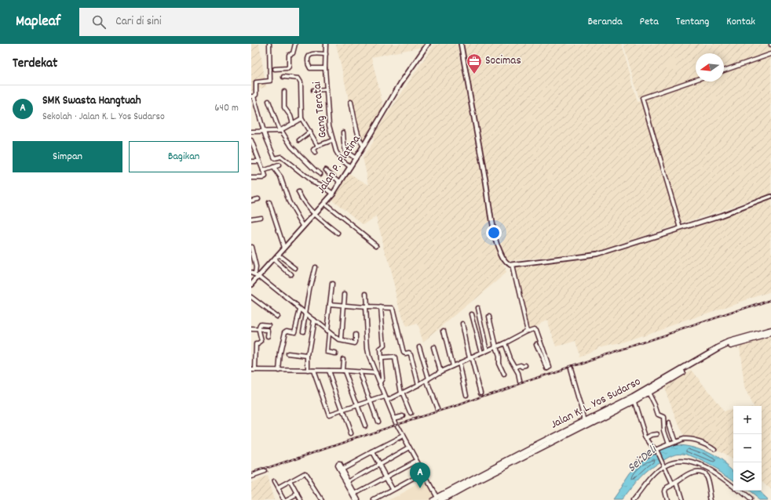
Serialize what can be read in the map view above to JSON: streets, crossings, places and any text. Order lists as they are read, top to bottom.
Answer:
{
  "streets": {
    "highway": ["Jalan K. L. Yos Sudarso"],
    "street": ["Gang Teratai", "Jalan P. Platina"]
  },
  "crossings": [
    ["Gang Teratai", "Jalan P. Platina"]
  ],
  "water": ["Sei Deli"],
  "places": {
    "office": ["Socimas"]
  },
  "north": "left",
  "page": {
    "header": "Mapleaf",
    "search": "Cari di sini",
    "nav": [
      "Beranda",
      "Peta",
      "Tentang",
      "Kontak"
    ],
    "heading": "Terdekat",
    "list": [
      {
        "mark": "A",
        "name": "SMK Swasta Hangtuah",
        "note": "Sekolah · Jalan K. L. Yos Sudarso",
        "value": "640 m"
      }
    ],
    "buttons": ["Simpan", "Bagikan"],
    "map_buttons": ["+", "−"],
    "pins": "A"
  }
}
